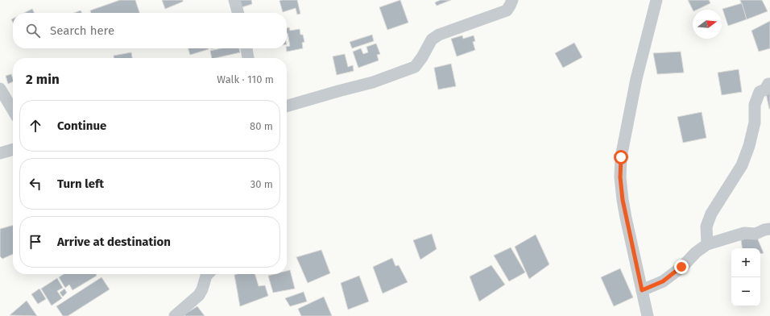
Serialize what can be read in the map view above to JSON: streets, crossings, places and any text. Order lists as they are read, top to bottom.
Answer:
{
  "north": "right",
  "page": {
    "search": "Search here",
    "heading": ["2 min", "Walk · 110 m"],
    "list": [
      ["Continue", "80 m"],
      ["Turn left", "30 m"],
      "Arrive at destination"
    ],
    "map_buttons": ["+", "−"]
  }
}
